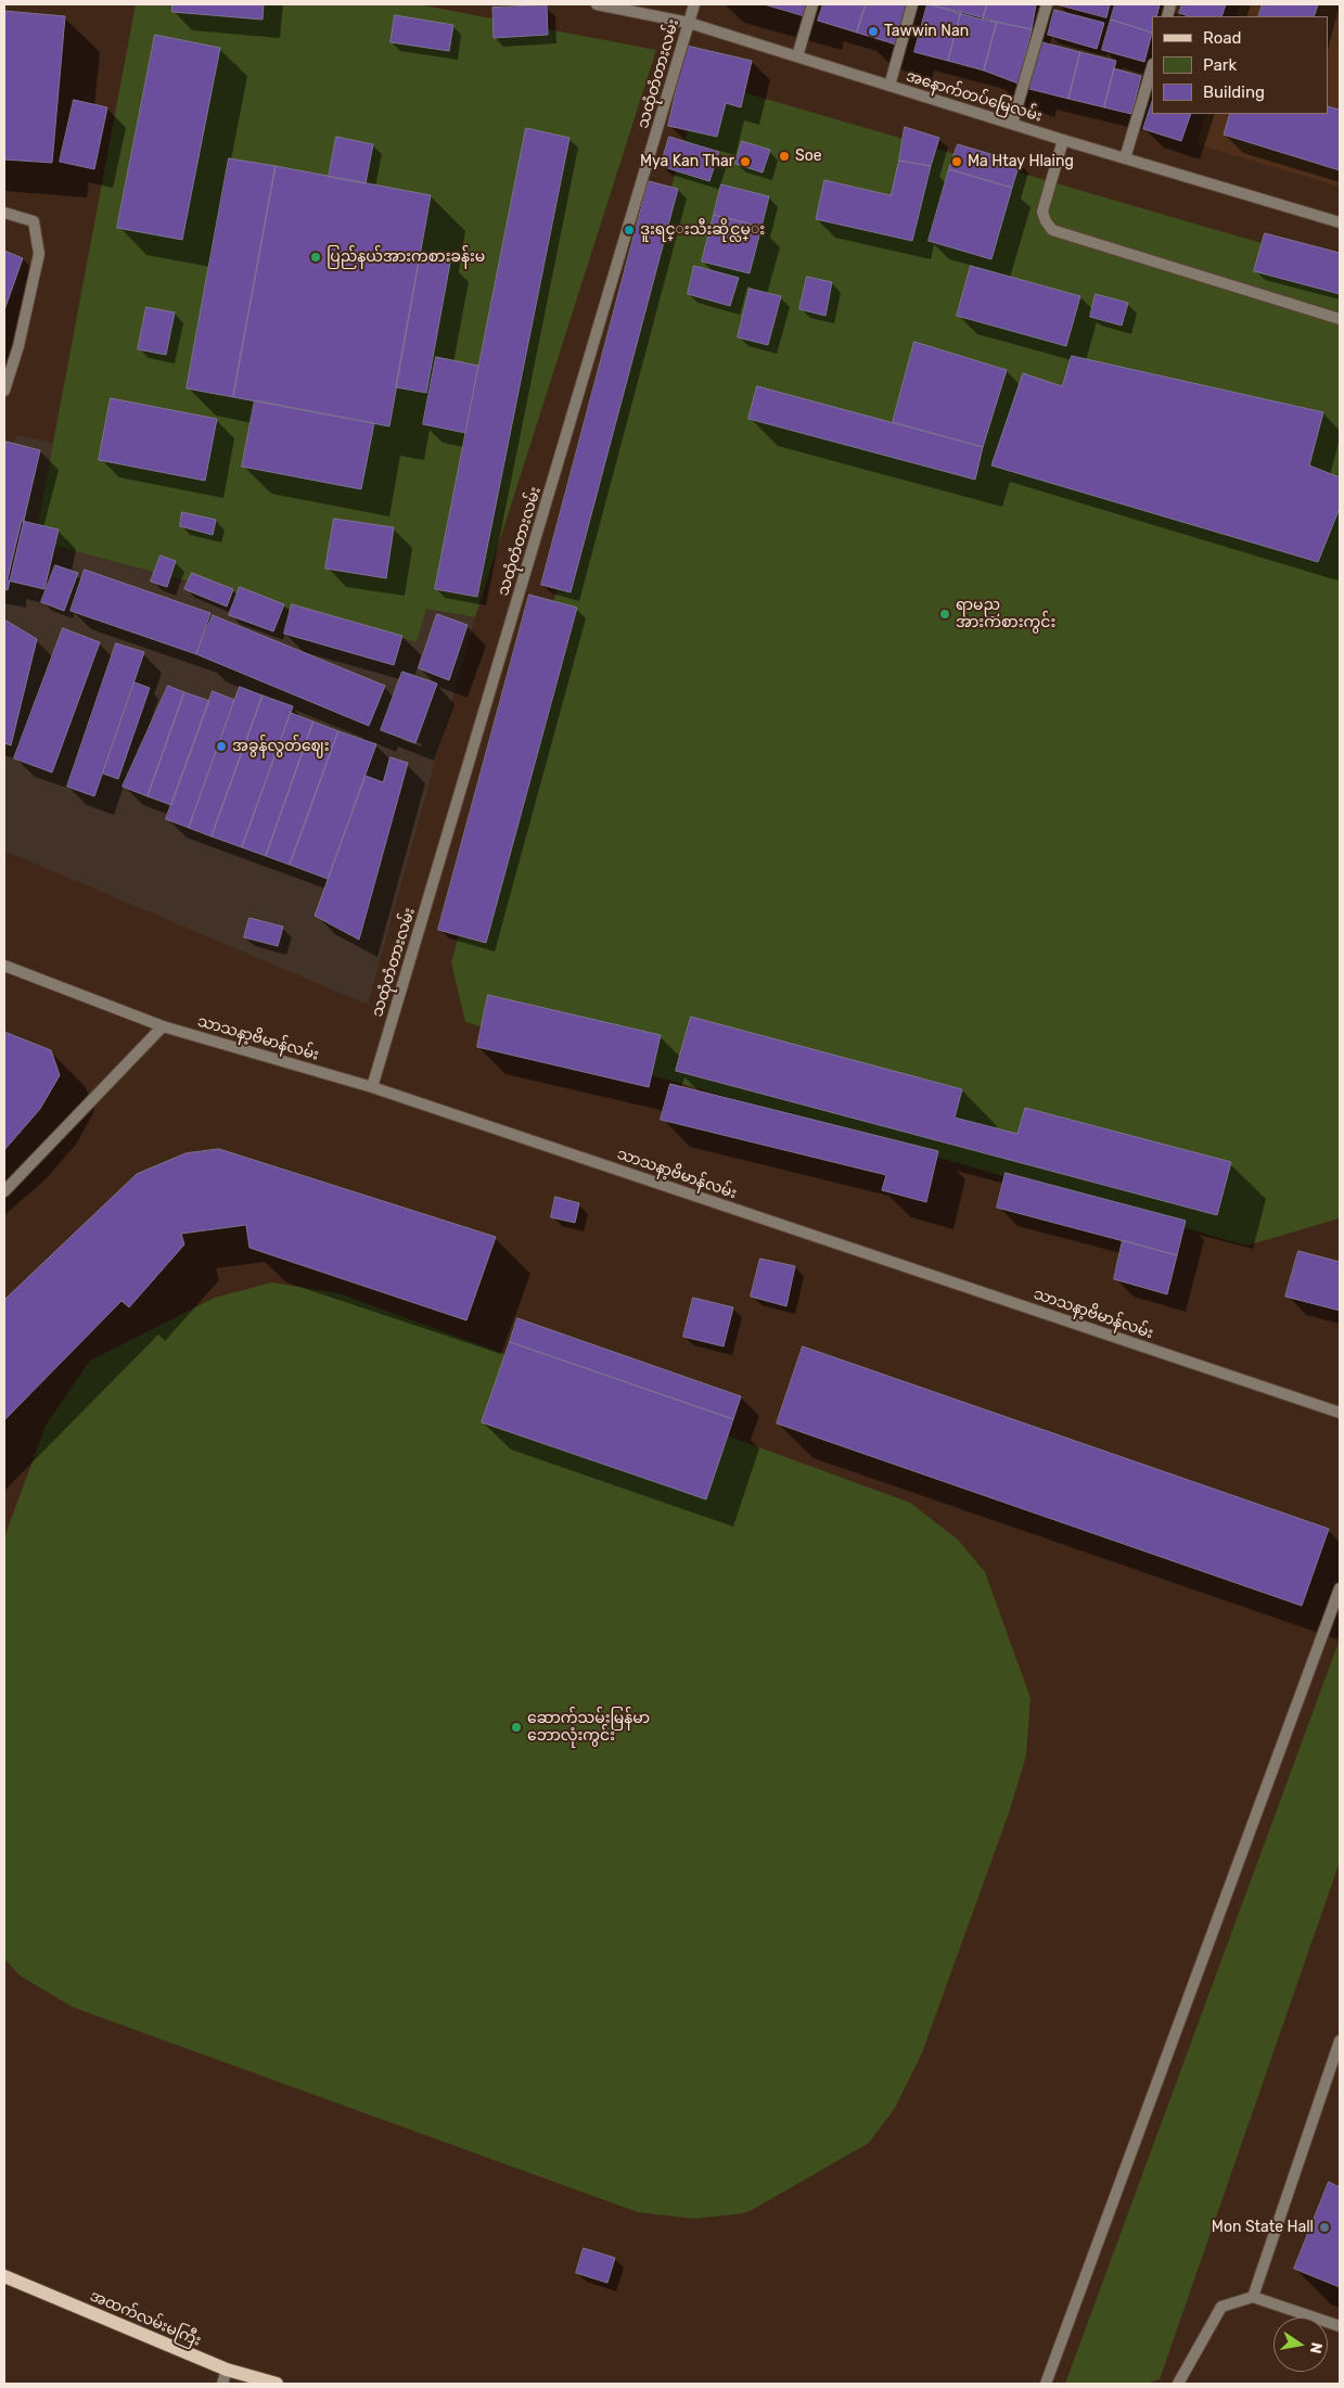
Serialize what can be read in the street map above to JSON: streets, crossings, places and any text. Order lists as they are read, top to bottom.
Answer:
{
  "streets": {
    "main road": ["အထက်လမ်းမကြီး"],
    "street": ["သထုံတံတားလမ်း", "အနောက်တပ်မြေလမ်း", "သာသနာ့ဗိမာန်လမ်း"]
  },
  "crossings": [
    ["သထုံတံတားလမ်း", "အနောက်တပ်မြေလမ်း"],
    ["သထုံတံတားလမ်း", "သာသနာ့ဗိမာန်လမ်း"]
  ],
  "places": [
    "Tawwin Nan",
    "Soe",
    "Mya Kan Thar",
    "Ma Htay Hlaing",
    "ဒူးရင္းသီးဆိုင္လမ္း",
    "ပြည်နယ်အားကစားခန်းမ",
    "ရာမည အားကစားကွင်း",
    "အခွန်လွတ်ဈေး",
    "ဆောက်သမ်းမြန်မာ ဘောလုံးကွင်း",
    "Mon State Hall"
  ],
  "legend": ["Road", "Park", "Building"],
  "north": "right"
}
